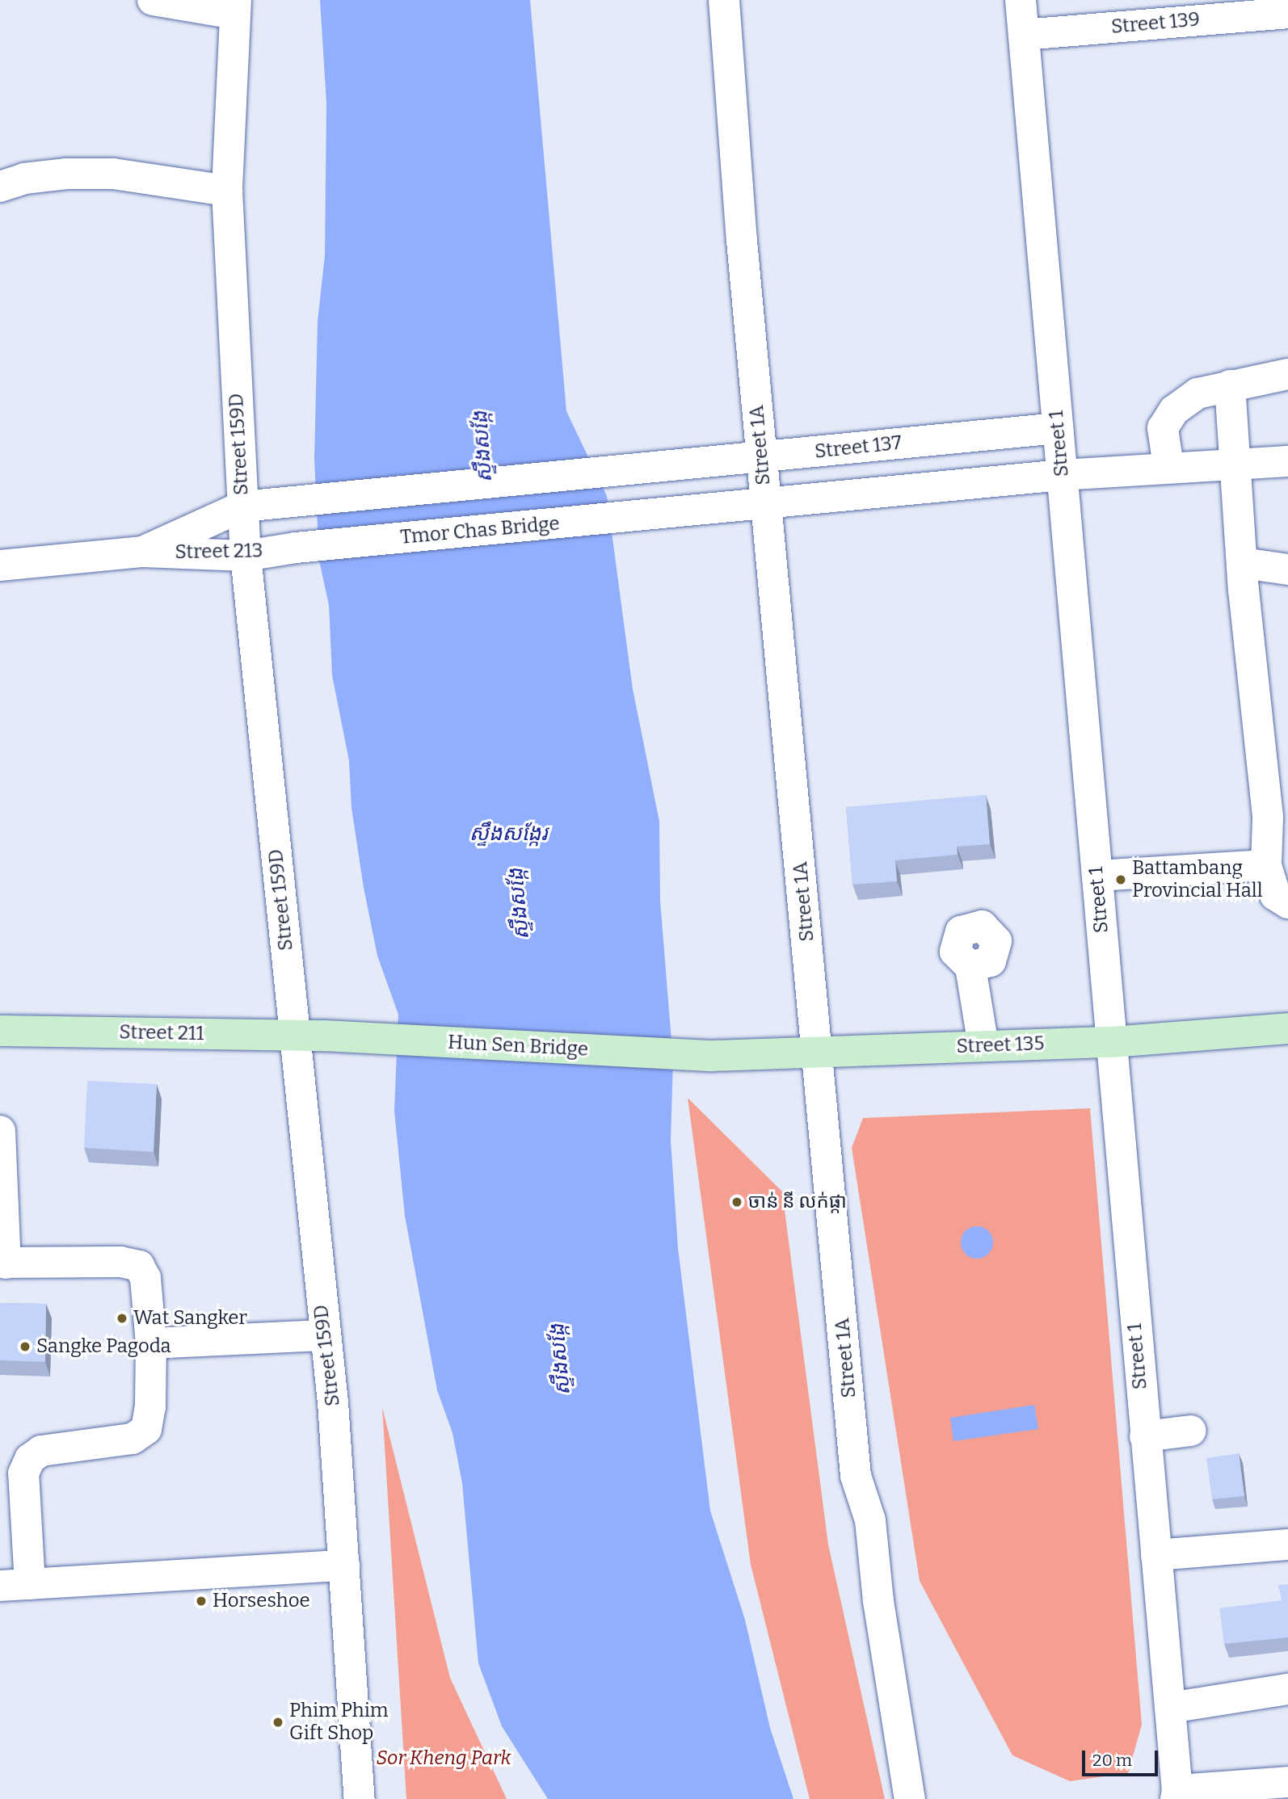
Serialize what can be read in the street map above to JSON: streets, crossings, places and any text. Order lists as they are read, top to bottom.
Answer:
{
  "streets": {
    "main road": ["Street 211", "Street 135", "Hun Sen Bridge"],
    "street": [
      "Street 139",
      "Street 1",
      "Street 159D",
      "Street 1A",
      "Street 137",
      "Tmor Chas Bridge",
      "Street 213"
    ]
  },
  "crossings": [
    ["Street 139", "Street 1"],
    ["Street 1", "Street 137"],
    ["Street 1", "Street 135"],
    ["Street 159D", "Street 213"],
    ["Street 159D", "Street 211"],
    ["Street 159D", "Hun Sen Bridge"],
    ["Street 1A", "Street 137"],
    ["Street 1A", "Tmor Chas Bridge"],
    ["Street 1A", "Street 135"],
    ["Street 137", "Street 213"],
    ["Tmor Chas Bridge", "Street 213"],
    ["Street 211", "Hun Sen Bridge"],
    ["Street 135", "Hun Sen Bridge"]
  ],
  "water": ["ស្ទឹងសង្កែ", "ស្ទឹងសង្កែរ"],
  "parks": ["Sor Kheng Park"],
  "places": [
    "Battambang Provincial Hall",
    "ចាន់ នី លក់ផ្កា",
    "Wat Sangker",
    "Sangke Pagoda",
    "Horseshoe",
    "Phim Phim Gift Shop"
  ],
  "scale_bar": "20 m"
}
